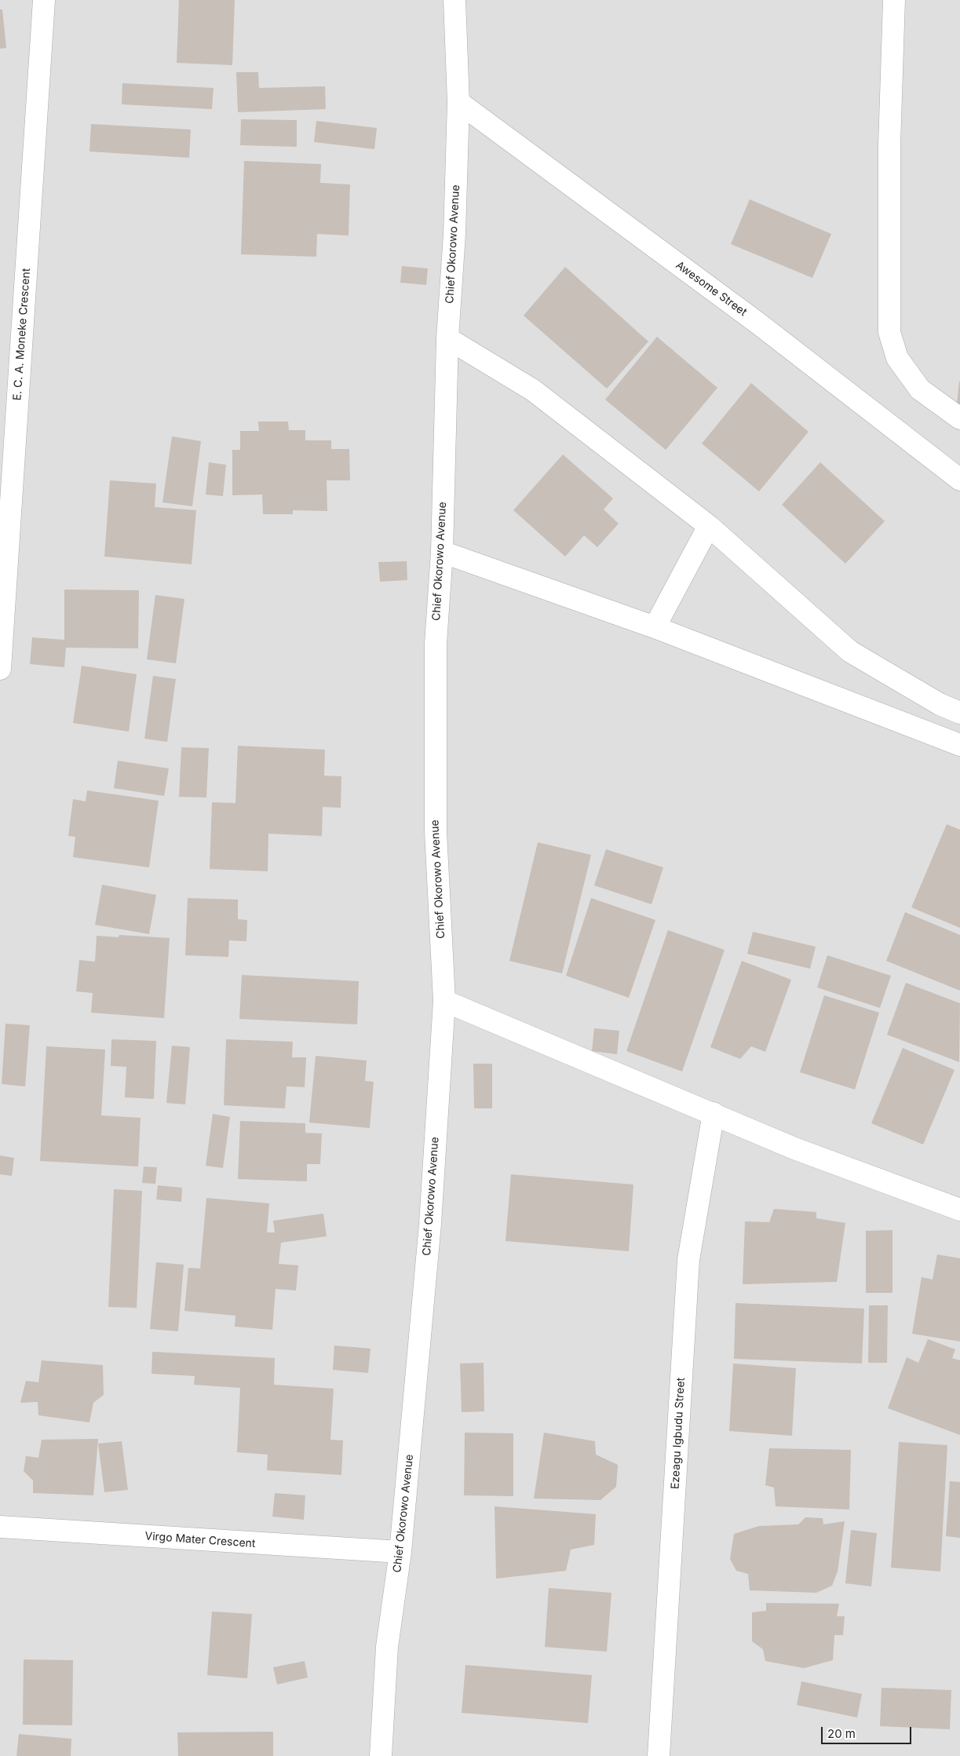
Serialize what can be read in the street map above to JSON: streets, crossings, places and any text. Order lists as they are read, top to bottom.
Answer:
{
  "streets": {
    "street": [
      "Chief Okorowo Avenue",
      "Awesome Street",
      "E. C. A. Moneke Crescent",
      "Ezeagu Igbudu Street",
      "Virgo Mater Crescent"
    ]
  },
  "crossings": [
    ["Chief Okorowo Avenue", "Awesome Street"],
    ["Chief Okorowo Avenue", "Virgo Mater Crescent"]
  ],
  "scale_bar": "20 m"
}
